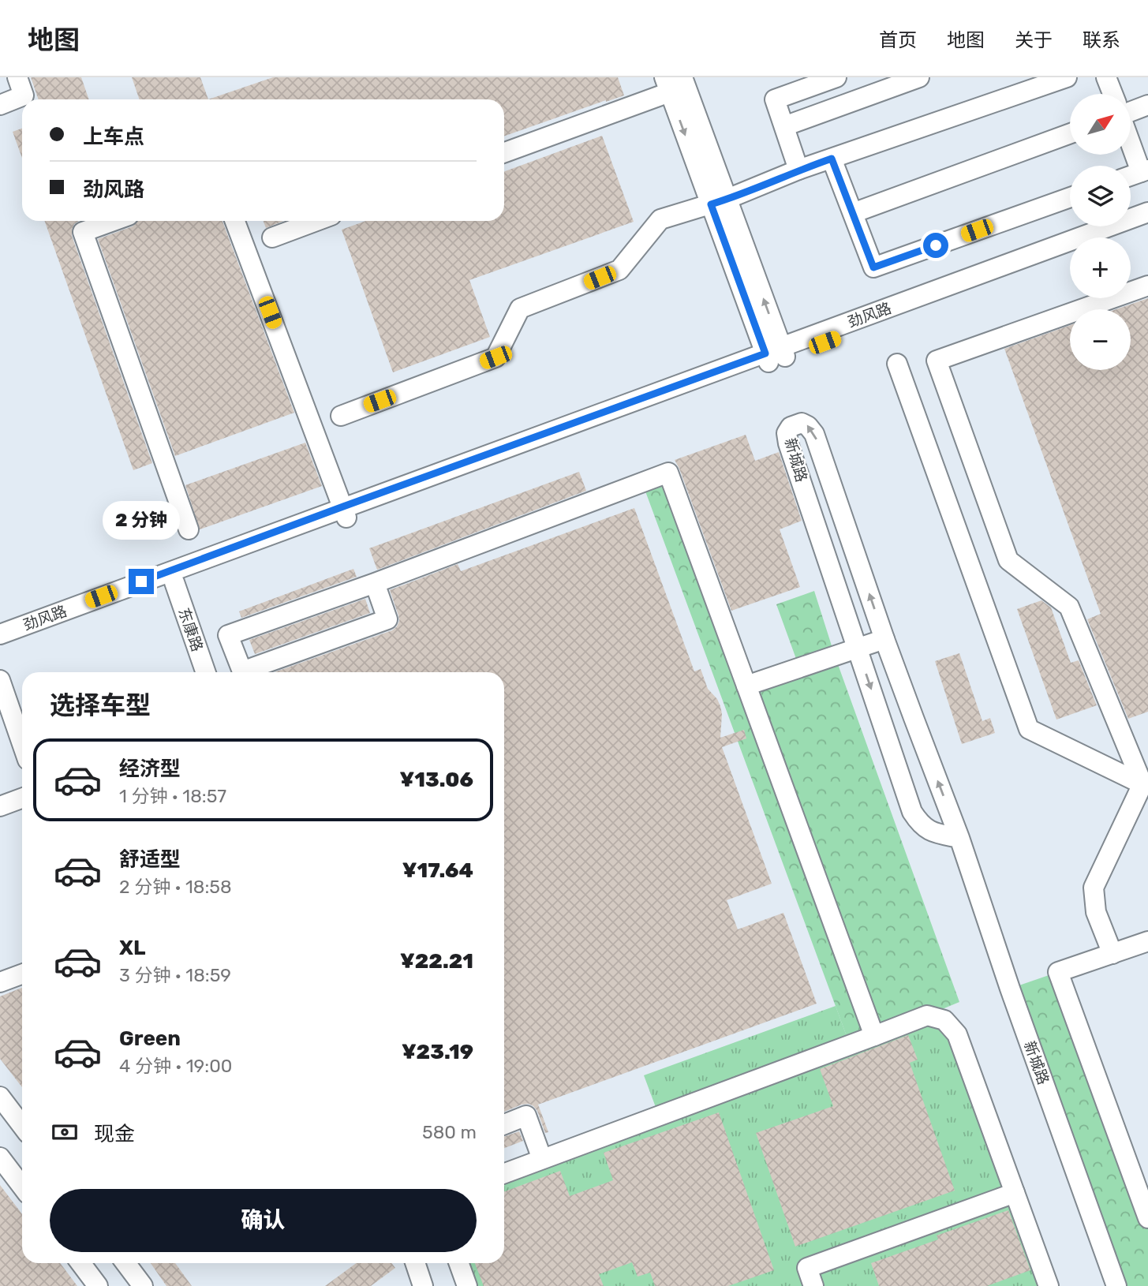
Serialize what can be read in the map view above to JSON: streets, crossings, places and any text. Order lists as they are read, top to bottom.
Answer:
{
  "streets": {
    "street": ["劲风路", "新城路", "东康路"]
  },
  "crossings": [
    ["劲风路", "东康路"]
  ],
  "north": "top right",
  "page": {
    "header": "地图",
    "nav": [
      "首页",
      "地图",
      "关于",
      "联系"
    ],
    "map_buttons": ["+", "−"],
    "banner": ["上车点", "劲风路"],
    "bubble": "2 分钟",
    "heading": "选择车型",
    "list": [
      {
        "name": "经济型",
        "note": "1 分钟 · 18:57",
        "value": "¥13.06"
      },
      {
        "name": "舒适型",
        "note": "2 分钟 · 18:58",
        "value": "¥17.64"
      },
      {
        "name": "XL",
        "note": "3 分钟 · 18:59",
        "value": "¥22.21"
      },
      {
        "name": "Green",
        "note": "4 分钟 · 19:00",
        "value": "¥23.19"
      }
    ],
    "pay": ["现金", "580 m"],
    "buttons": "确认"
  }
}
